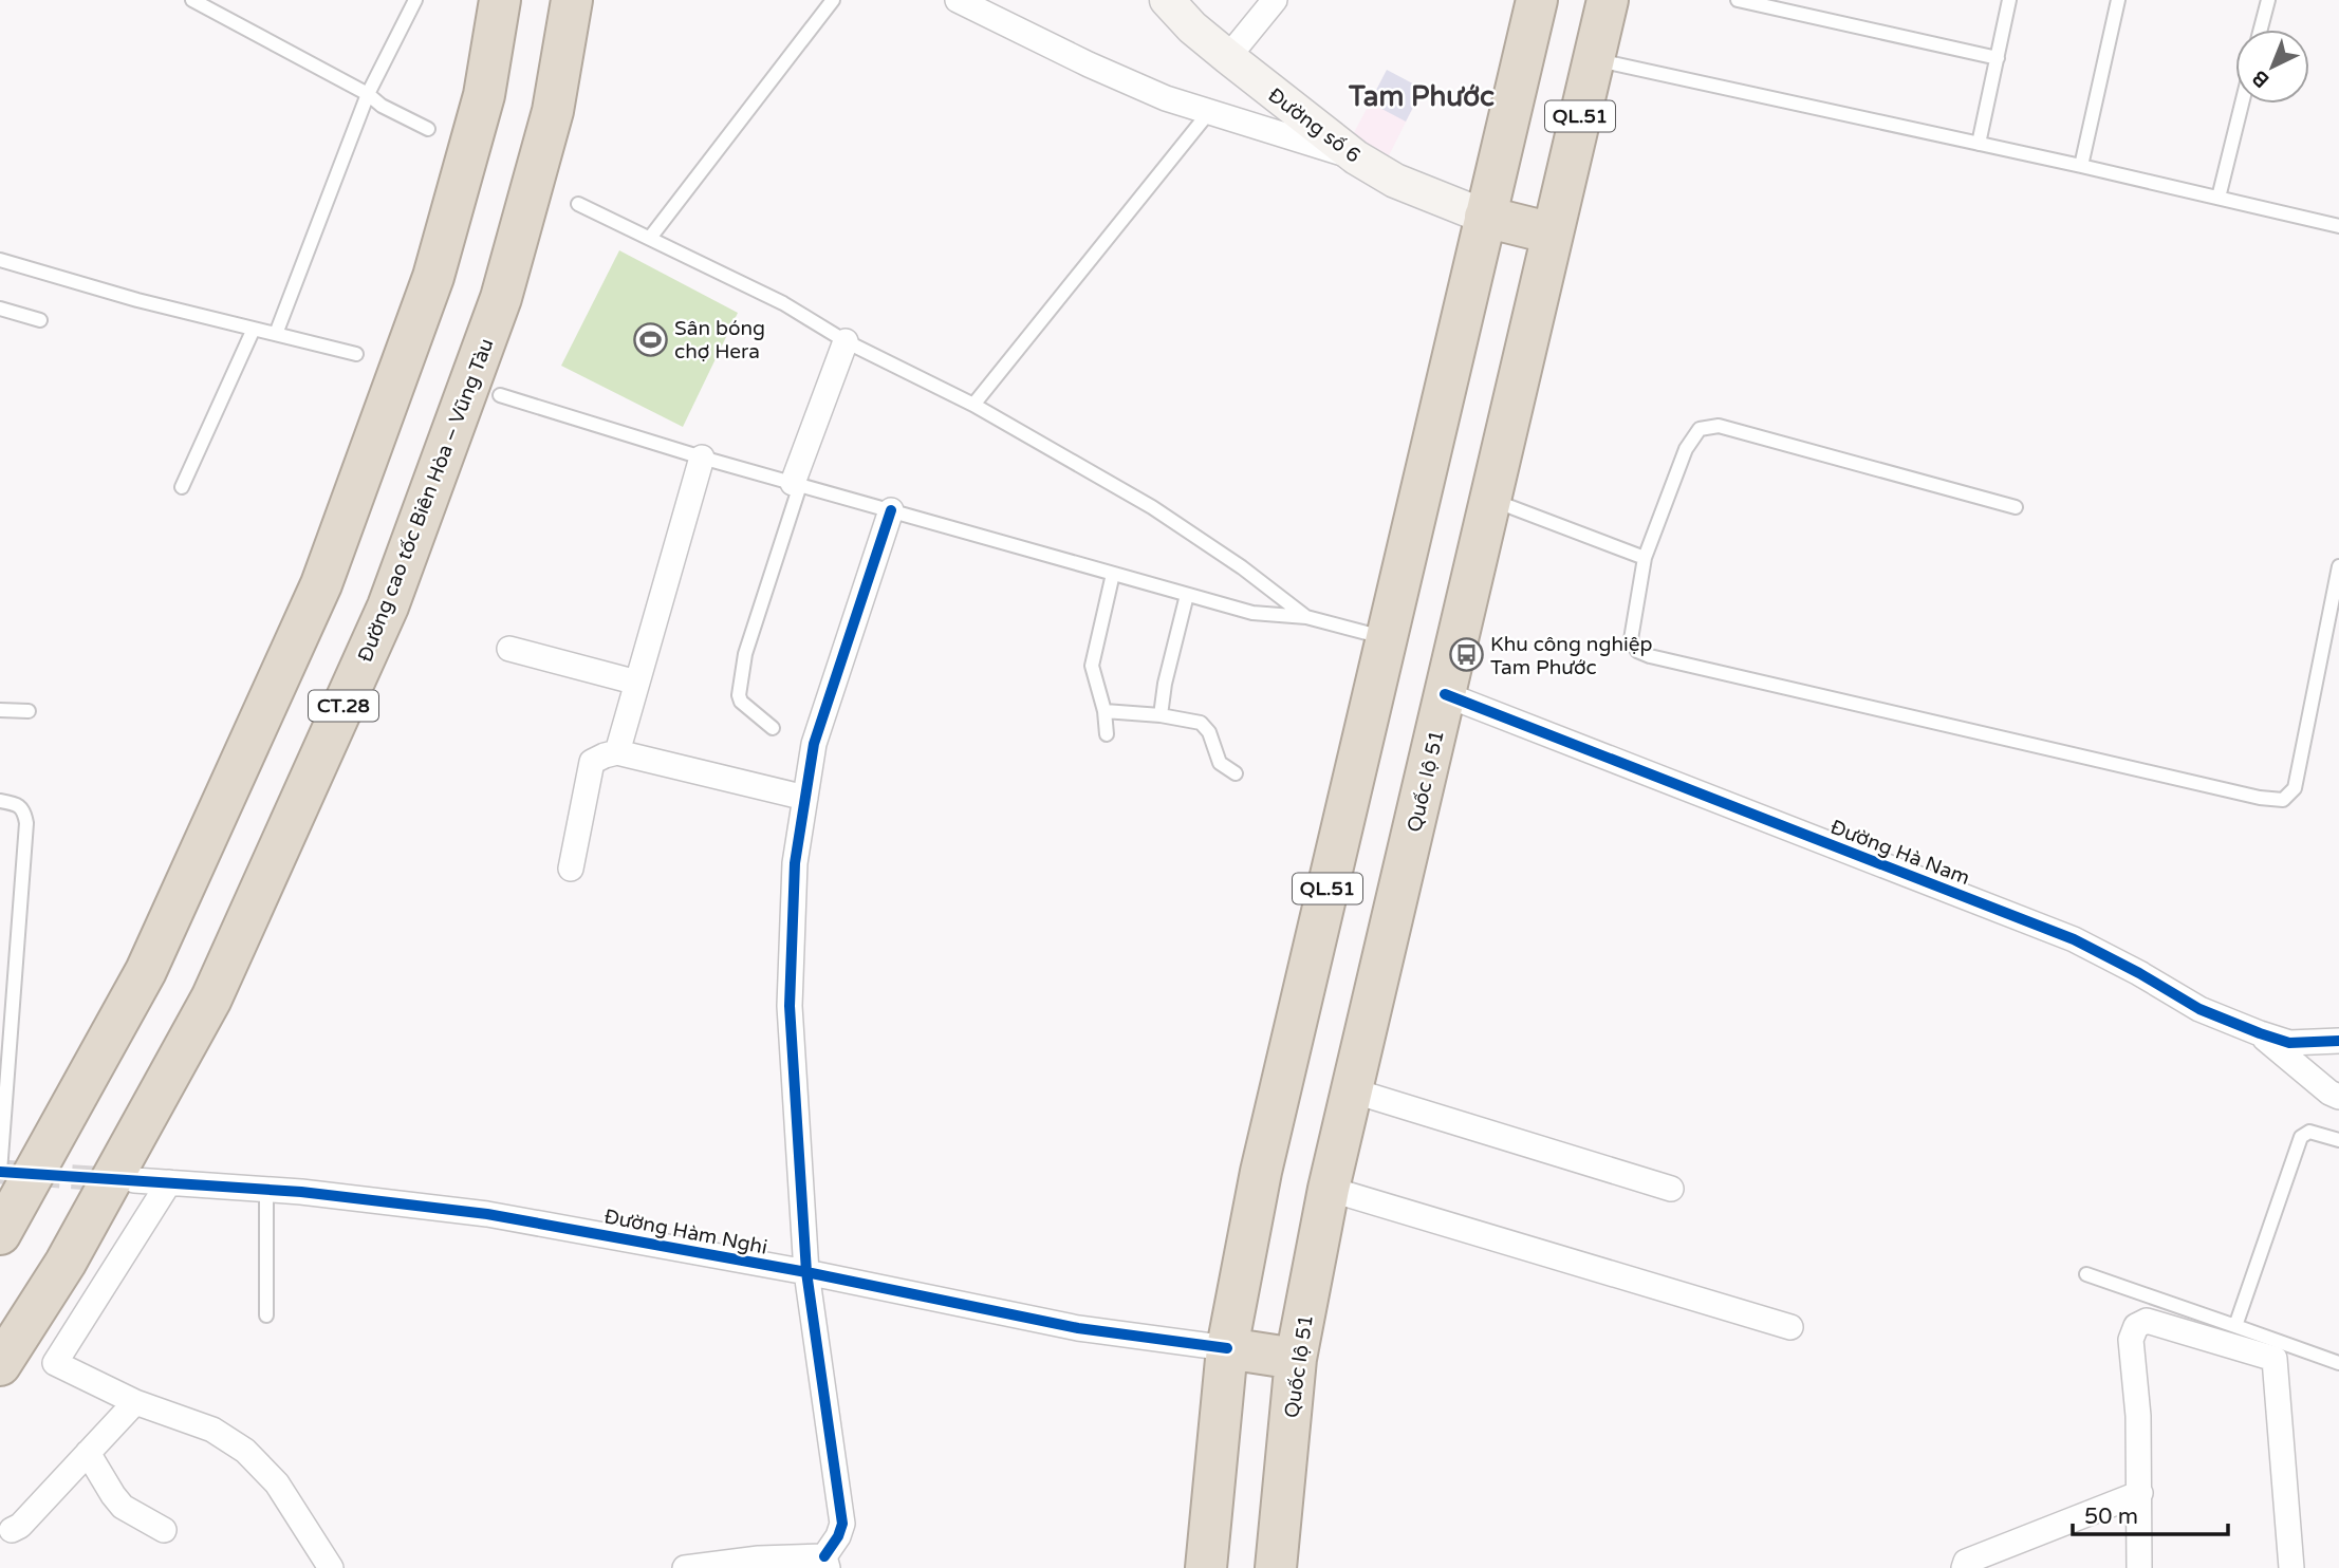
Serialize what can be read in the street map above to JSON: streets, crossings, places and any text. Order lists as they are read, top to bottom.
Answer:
{
  "streets": {
    "highway": [
      "QL.51",
      "Đường cao tốc Biên Hòa – Vũng Tàu",
      "CT.28",
      "Quốc lộ 51"
    ],
    "street": ["Đường số 6", "Đường Hà Nam", "Đường Hàm Nghi"]
  },
  "crossings": [
    ["QL.51", "Đường số 6"],
    ["QL.51", "Đường Hàm Nghi"],
    ["Quốc lộ 51", "Đường Hà Nam"]
  ],
  "districts": ["Tam Phước"],
  "places": {
    "sports": ["Sân bóng chợ Hera"],
    "bus stop": ["Khu công nghiệp Tam Phước"]
  },
  "scale_bar": "50 m",
  "north": "bottom left"
}
